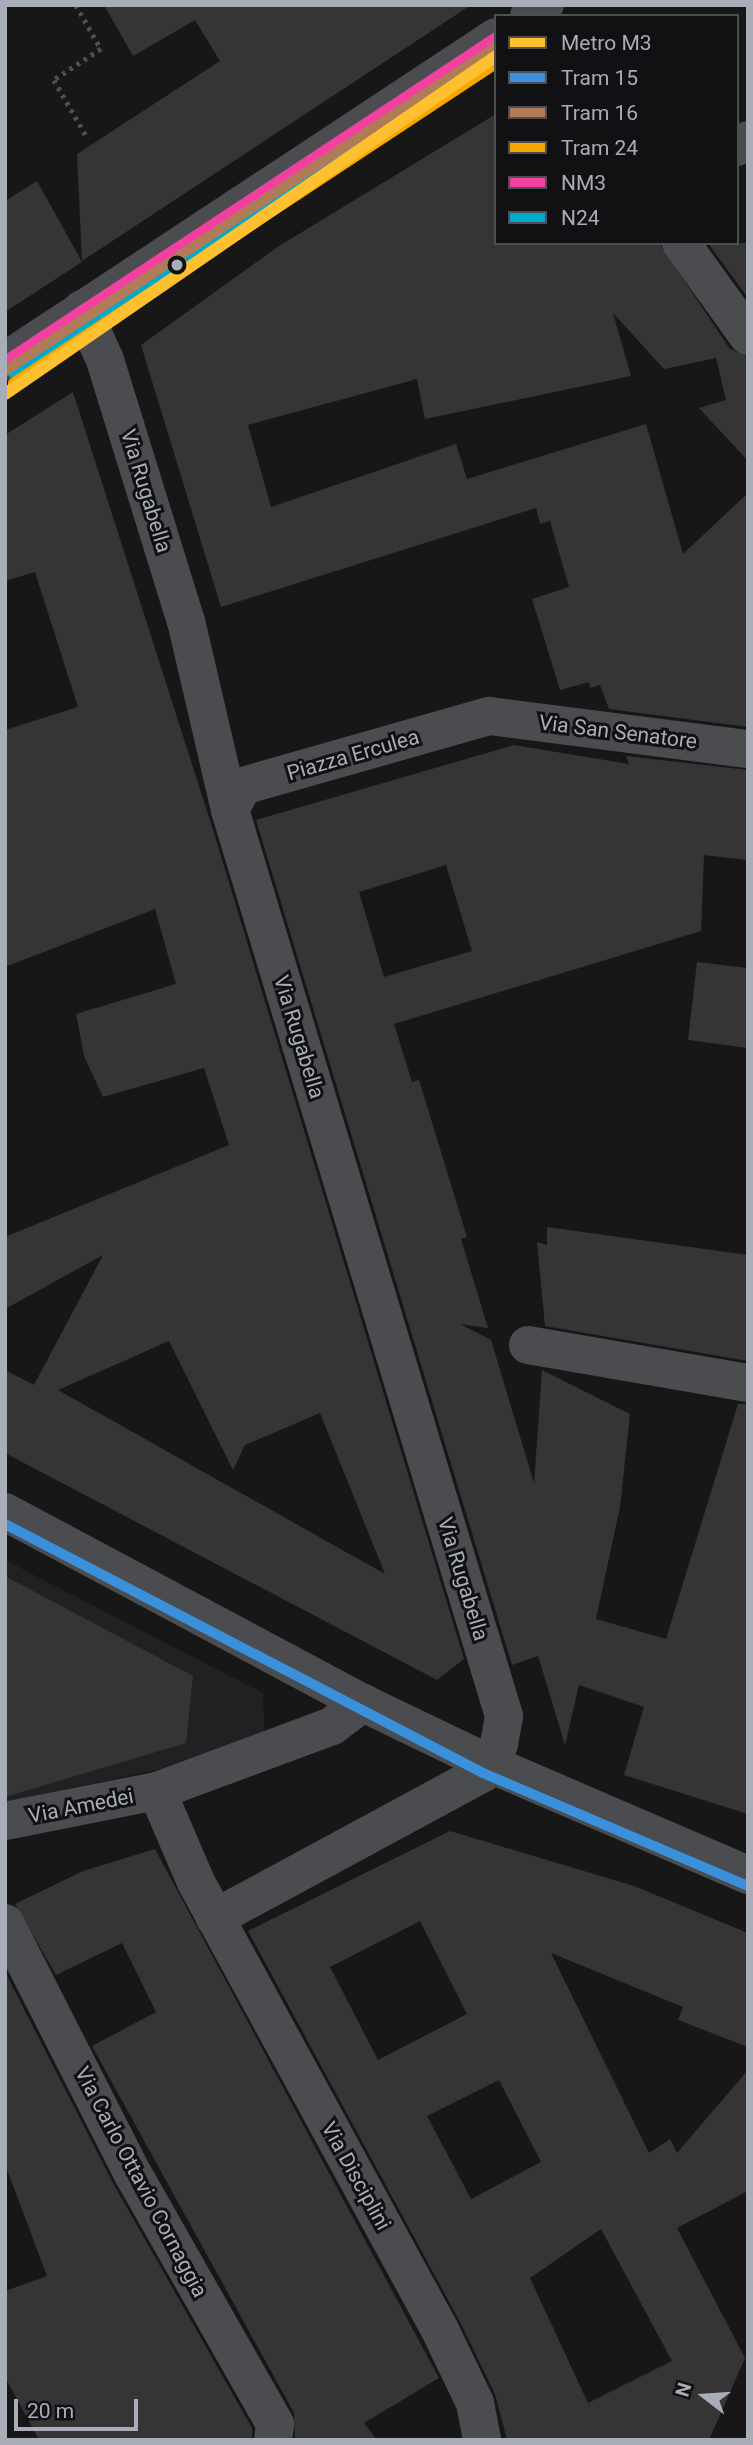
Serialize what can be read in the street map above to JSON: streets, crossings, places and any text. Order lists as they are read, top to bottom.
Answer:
{
  "streets": {
    "street": [
      "Via Rugabella",
      "Via San Senatore",
      "Piazza Erculea",
      "Via Amedei",
      "Via Disciplini",
      "Via Carlo Ottavio Cornaggia"
    ]
  },
  "crossings": [
    ["Via Rugabella", "Piazza Erculea"],
    ["Via San Senatore", "Piazza Erculea"],
    ["Via Amedei", "Via Disciplini"]
  ],
  "lines": [
    "transit line NM3",
    "tram line 16",
    "transit line N24",
    "metro line M3",
    "tram line 24",
    "tram line 15"
  ],
  "legend": [
    "Metro M3",
    "Tram 15",
    "Tram 16",
    "Tram 24",
    "NM3",
    "N24"
  ],
  "scale_bar": "20 m",
  "north": "left"
}
